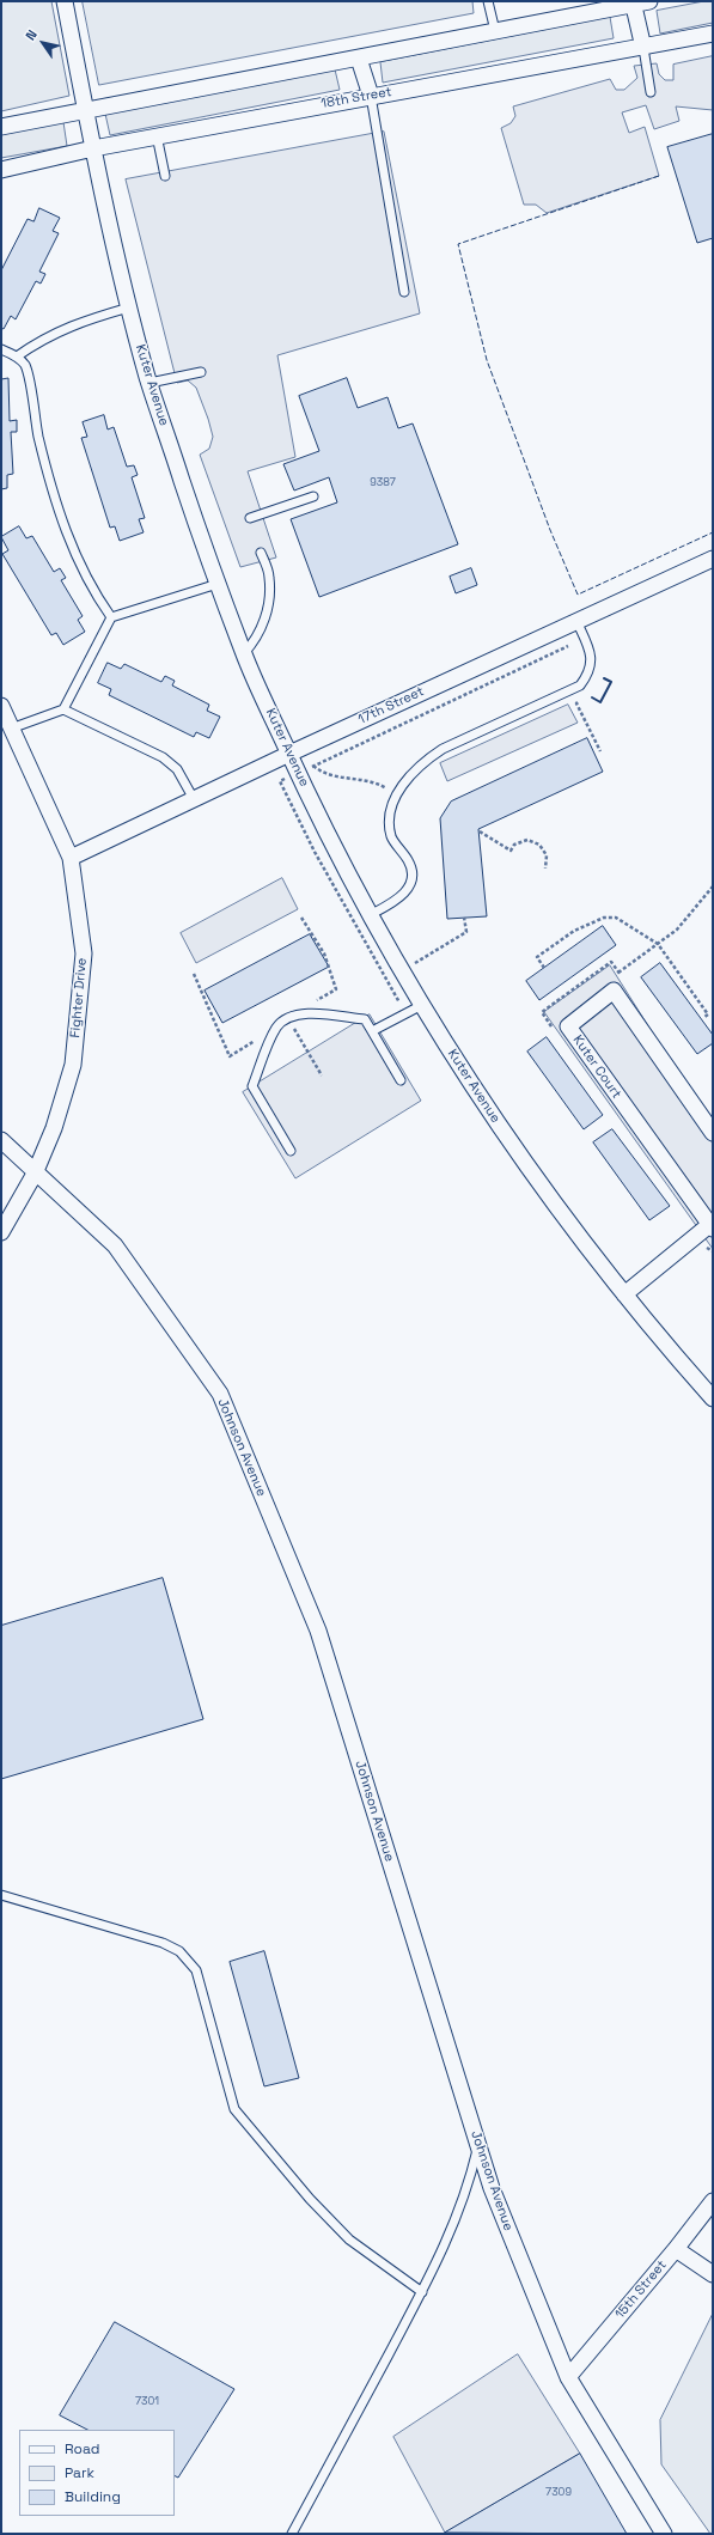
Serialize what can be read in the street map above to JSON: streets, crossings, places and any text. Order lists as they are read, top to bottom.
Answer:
{
  "streets": {
    "street": [
      "18th Street",
      "Kuter Avenue",
      "17th Street",
      "Fighter Drive",
      "Kuter Court",
      "Johnson Avenue",
      "15th Street"
    ]
  },
  "crossings": [
    ["18th Street", "Kuter Avenue"],
    ["Kuter Avenue", "17th Street"],
    ["Kuter Avenue", "Kuter Court"],
    ["17th Street", "Fighter Drive"],
    ["Fighter Drive", "Johnson Avenue"],
    ["Johnson Avenue", "15th Street"]
  ],
  "house_numbers": ["9387", "7301", "7309"],
  "legend": ["Road", "Park", "Building"],
  "north": "top left"
}
